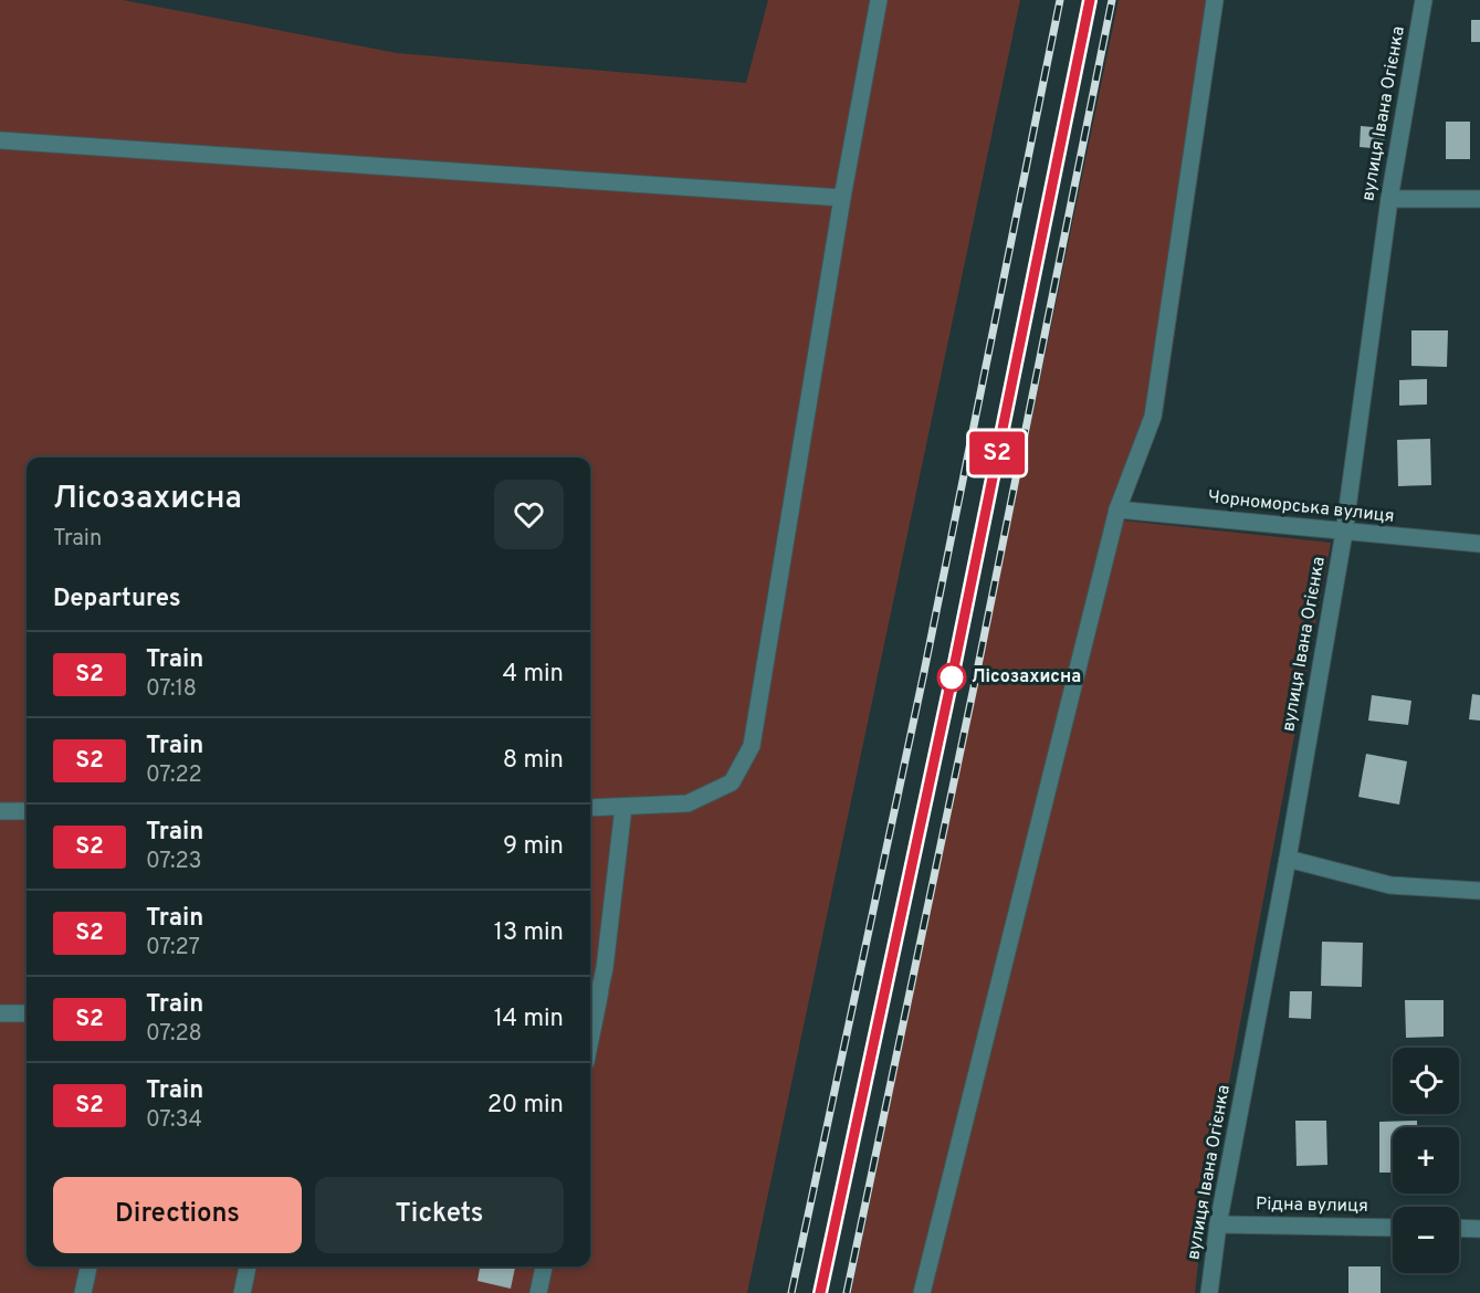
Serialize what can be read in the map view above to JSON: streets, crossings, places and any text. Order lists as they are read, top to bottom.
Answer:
{
  "streets": {
    "street": ["вулиця Івана Огієнка", "Чорноморська вулиця", "Рідна вулиця"]
  },
  "crossings": [
    ["вулиця Івана Огієнка", "Чорноморська вулиця"],
    ["вулиця Івана Огієнка", "Рідна вулиця"]
  ],
  "places": ["Лісозахисна"],
  "page": {
    "on_map": "S2",
    "heading": [
      ["Лісозахисна", "Train"],
      "Departures"
    ],
    "list": [
      {
        "mark": "S2",
        "name": "Train",
        "note": "07:18",
        "value": "4 min"
      },
      {
        "mark": "S2",
        "name": "Train",
        "note": "07:22",
        "value": "8 min"
      },
      {
        "mark": "S2",
        "name": "Train",
        "note": "07:23",
        "value": "9 min"
      },
      {
        "mark": "S2",
        "name": "Train",
        "note": "07:27",
        "value": "13 min"
      },
      {
        "mark": "S2",
        "name": "Train",
        "note": "07:28",
        "value": "14 min"
      },
      {
        "mark": "S2",
        "name": "Train",
        "note": "07:34",
        "value": "20 min"
      }
    ],
    "map_buttons": ["+", "−"],
    "buttons": ["Directions", "Tickets"]
  }
}
